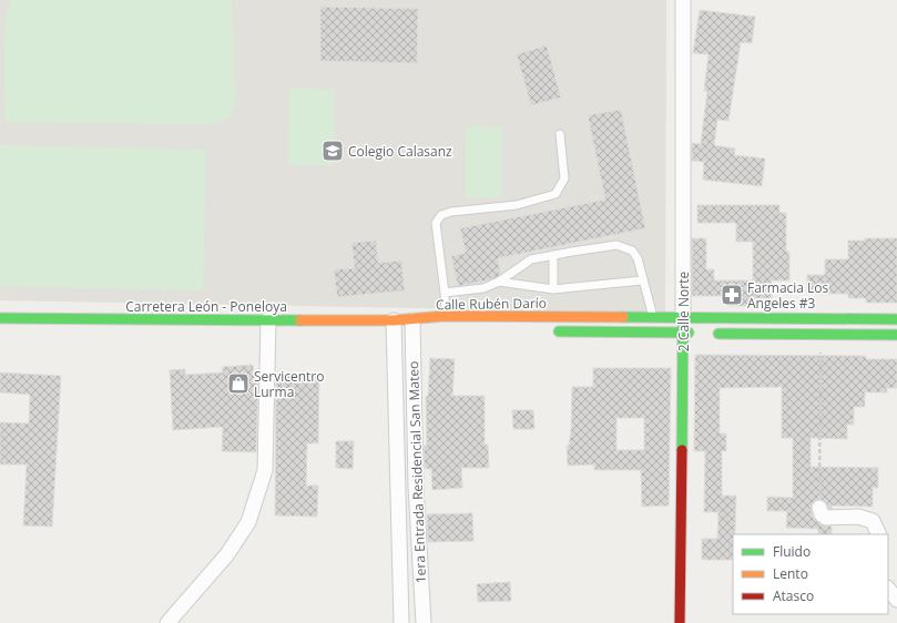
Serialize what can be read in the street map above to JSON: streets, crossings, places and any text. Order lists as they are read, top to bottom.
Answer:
{
  "streets": {
    "street": [
      "Calle Rubén Darío",
      "Carretera León - Poneloya",
      "2 Calle Norte",
      "1era Entrada Residencial San Mateo"
    ]
  },
  "crossings": [
    ["Calle Rubén Darío", "Carretera León - Poneloya"],
    ["Calle Rubén Darío", "2 Calle Norte"],
    ["Calle Rubén Darío", "1era Entrada Residencial San Mateo"],
    ["Carretera León - Poneloya", "1era Entrada Residencial San Mateo"]
  ],
  "places": {
    "school or university": ["Colegio Calasanz"],
    "pharmacy": ["Farmacia Los Angeles #3"],
    "shop": ["Servicentro Lurma"]
  },
  "legend": ["Fluido", "Lento", "Atasco"]
}
